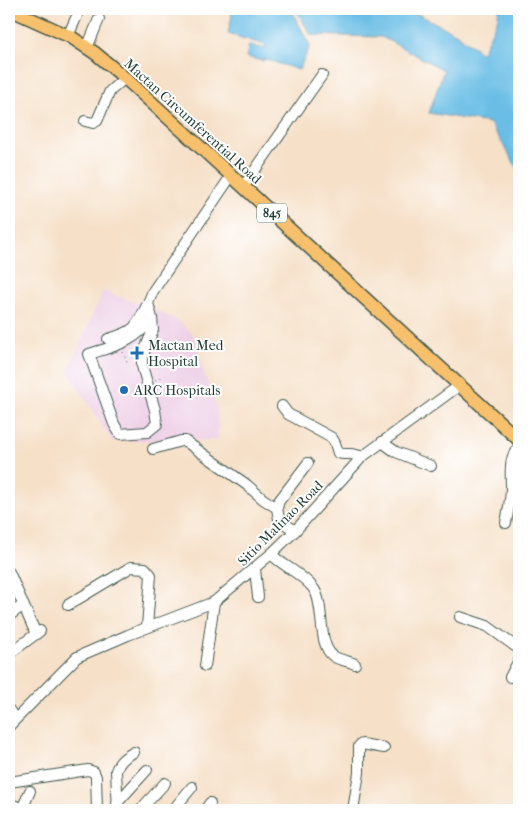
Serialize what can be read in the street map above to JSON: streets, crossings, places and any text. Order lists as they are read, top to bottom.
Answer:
{
  "streets": {
    "main road": ["Mactan Circumferential Road", "845"],
    "street": ["Sitio Malinao Road"]
  },
  "crossings": [
    ["Mactan Circumferential Road", "Sitio Malinao Road"]
  ],
  "places": {
    "health": ["Mactan Med Hospital"],
    "other": ["ARC Hospitals"]
  }
}
